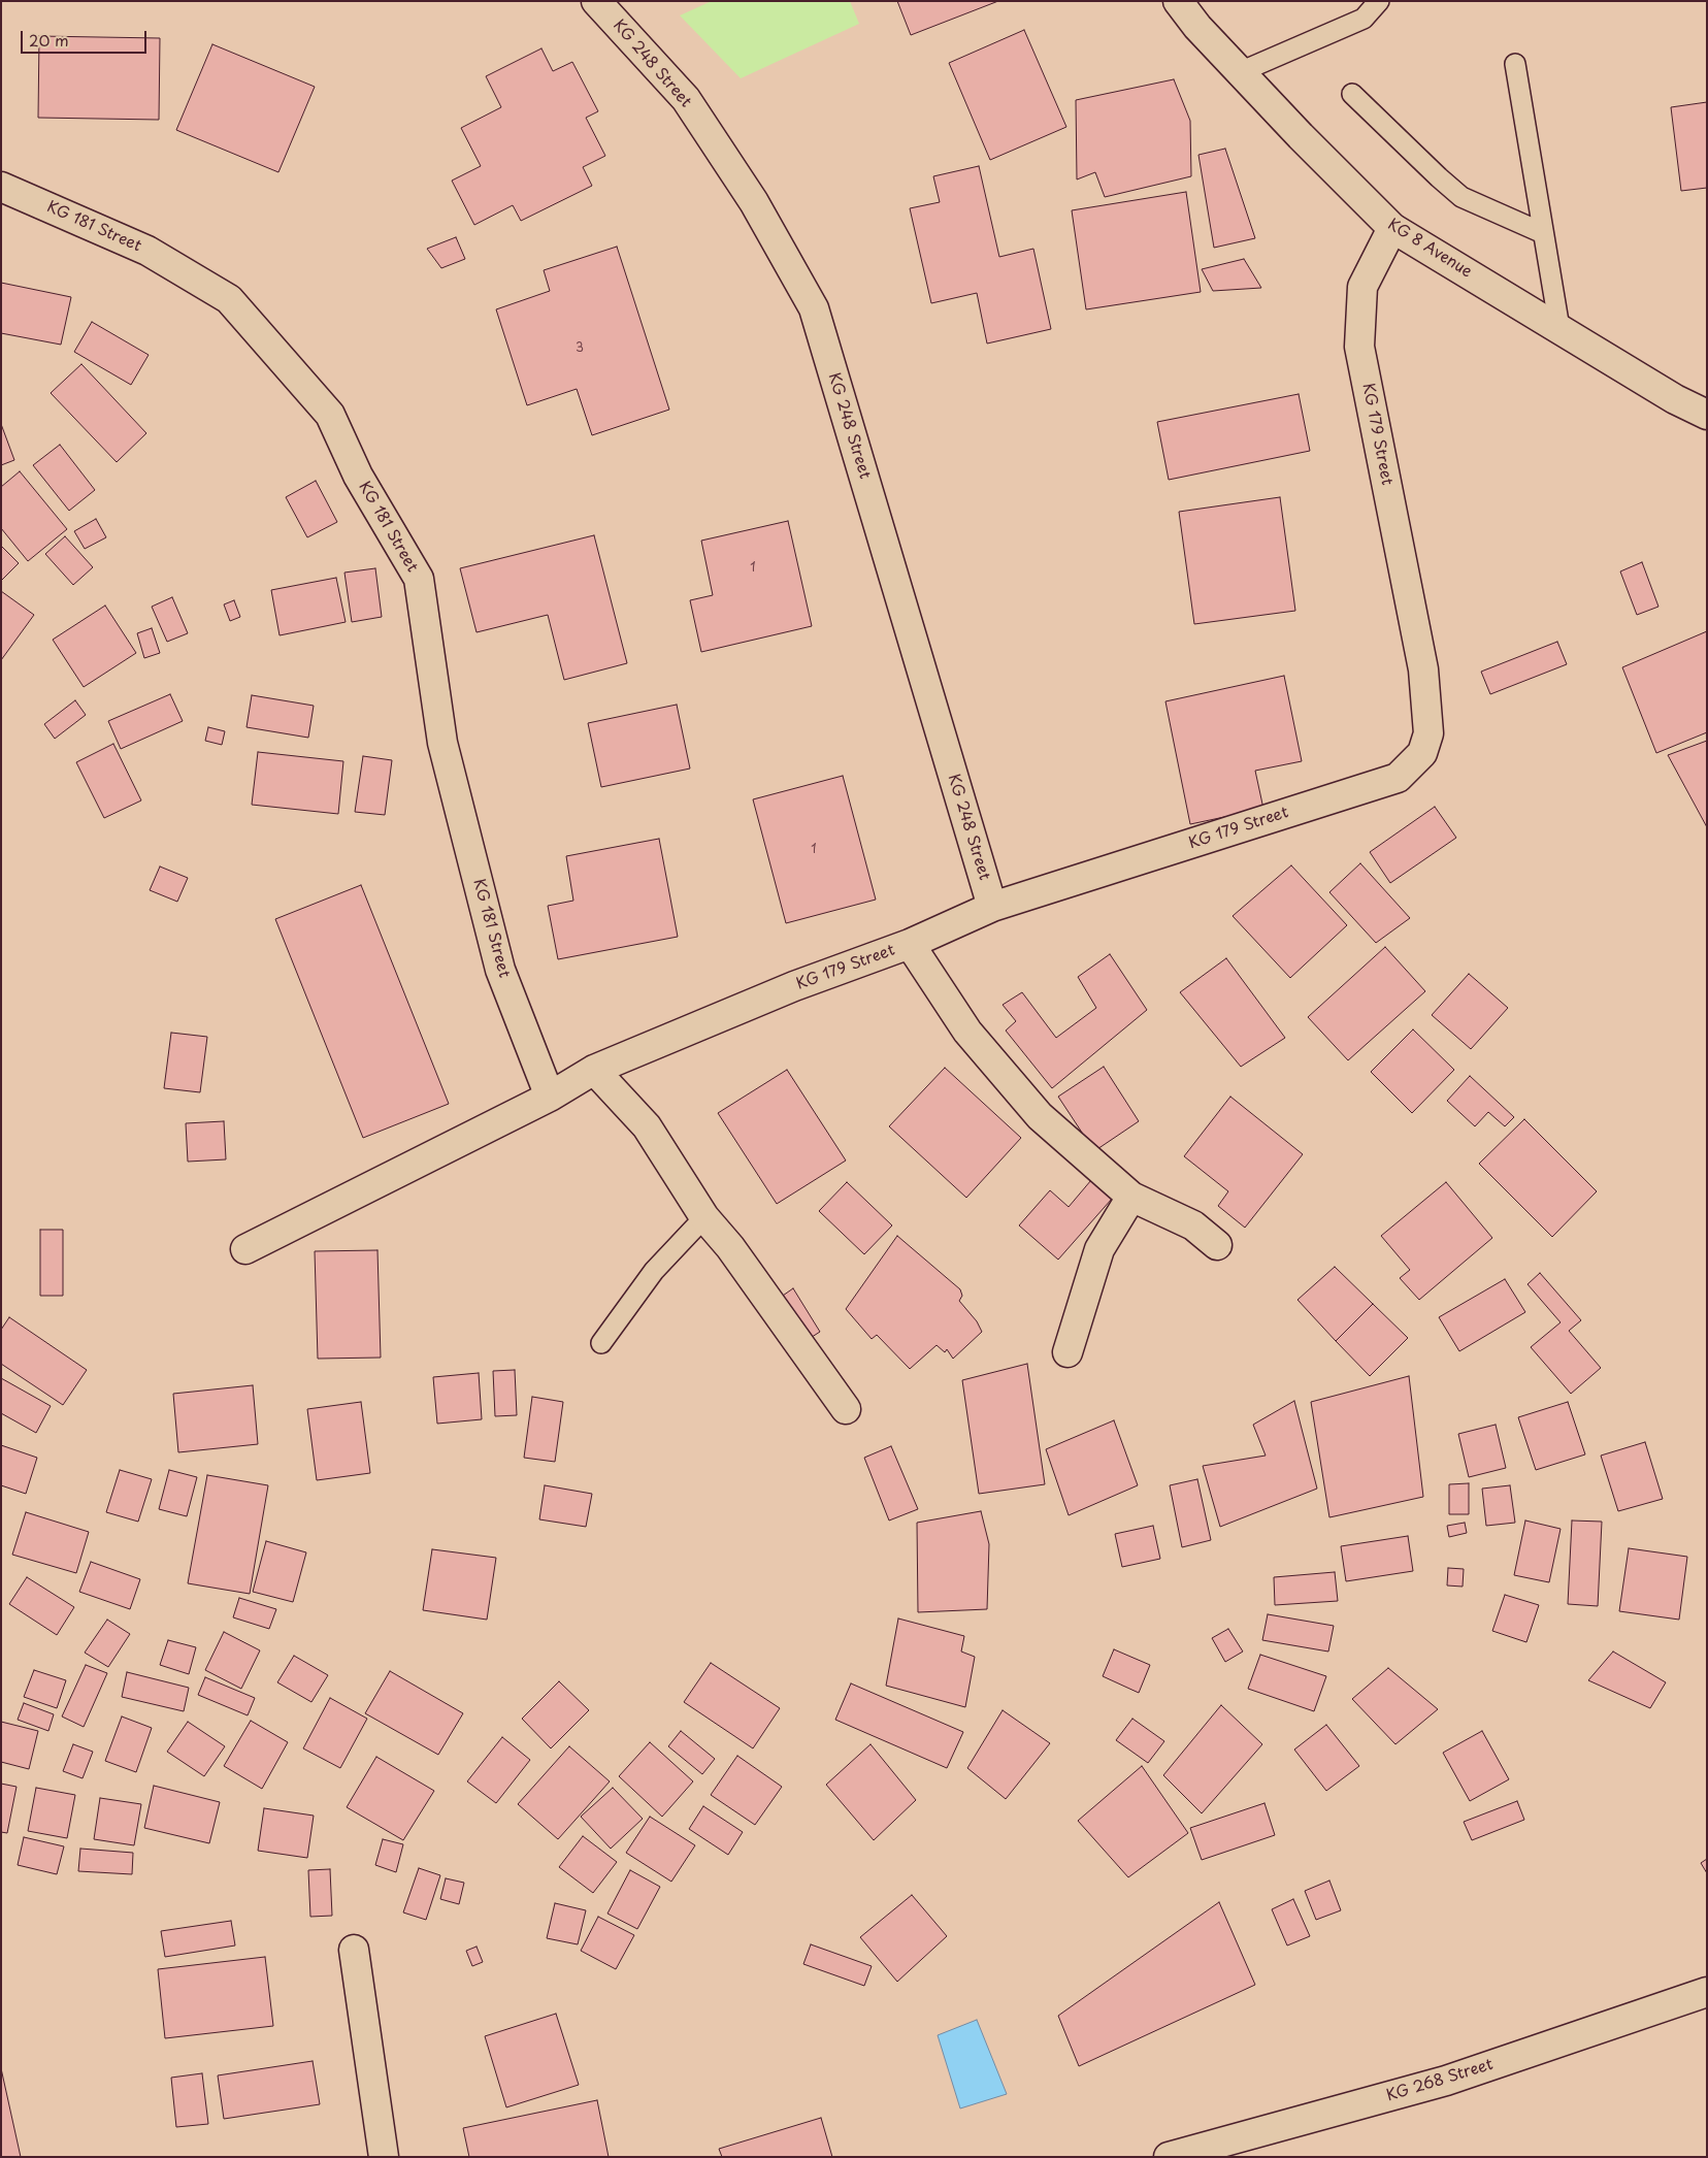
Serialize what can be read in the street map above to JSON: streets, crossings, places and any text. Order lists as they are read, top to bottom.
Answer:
{
  "streets": {
    "street": [
      "KG 248 Street",
      "KG 181 Street",
      "KG 8 Avenue",
      "KG 179 Street",
      "KG 268 Street"
    ]
  },
  "crossings": [
    ["KG 248 Street", "KG 179 Street"],
    ["KG 181 Street", "KG 179 Street"],
    ["KG 8 Avenue", "KG 179 Street"]
  ],
  "house_numbers": ["3", "1", "1"],
  "scale_bar": "20 m"
}
